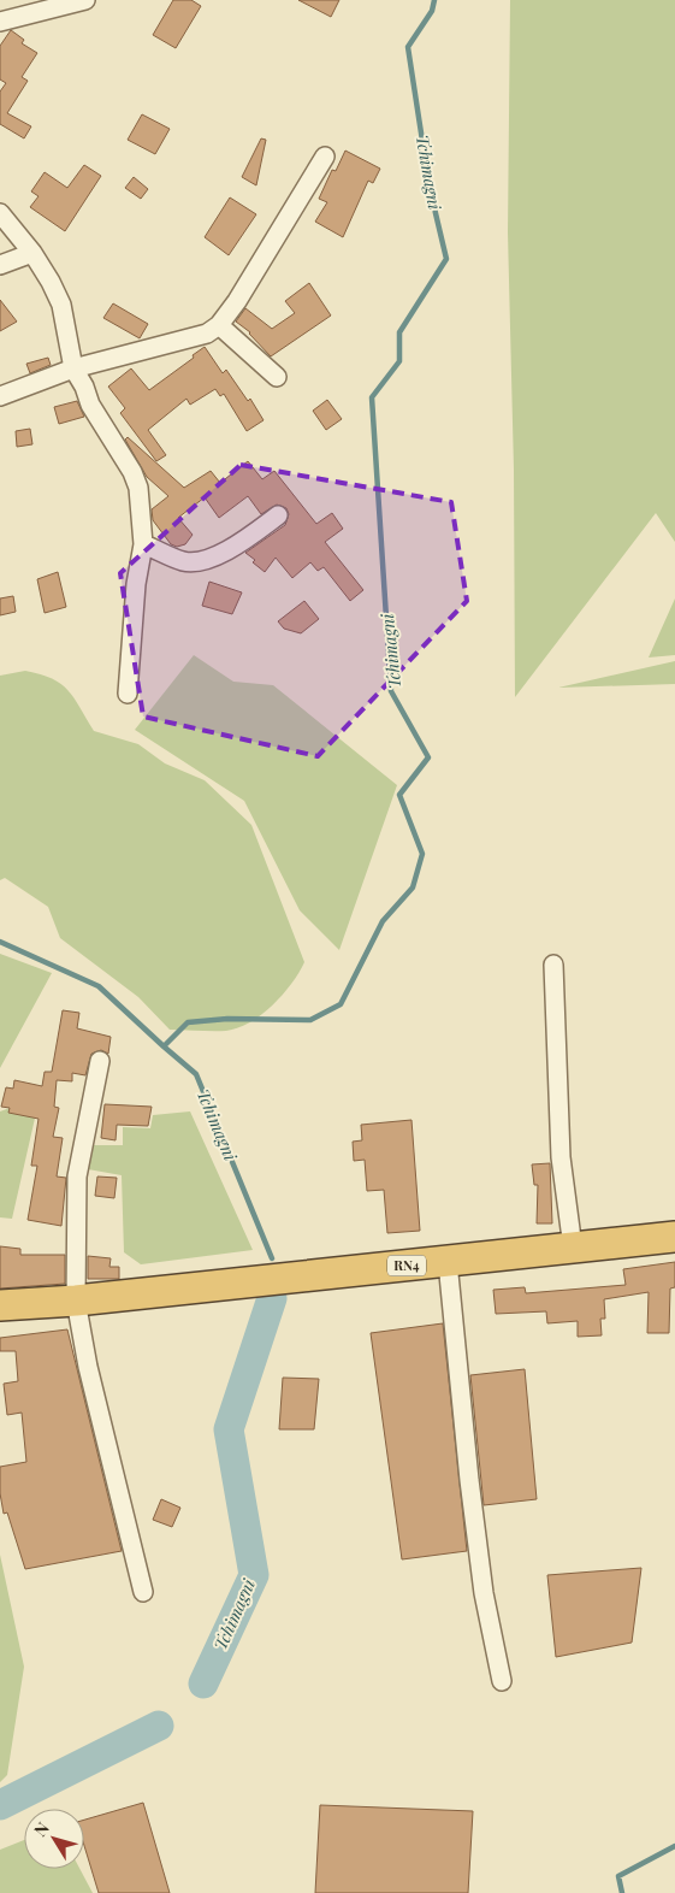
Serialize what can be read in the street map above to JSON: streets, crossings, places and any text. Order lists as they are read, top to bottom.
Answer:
{
  "streets": {
    "highway": ["RN4"]
  },
  "water": ["Tchimagni"],
  "north": "top left"
}
